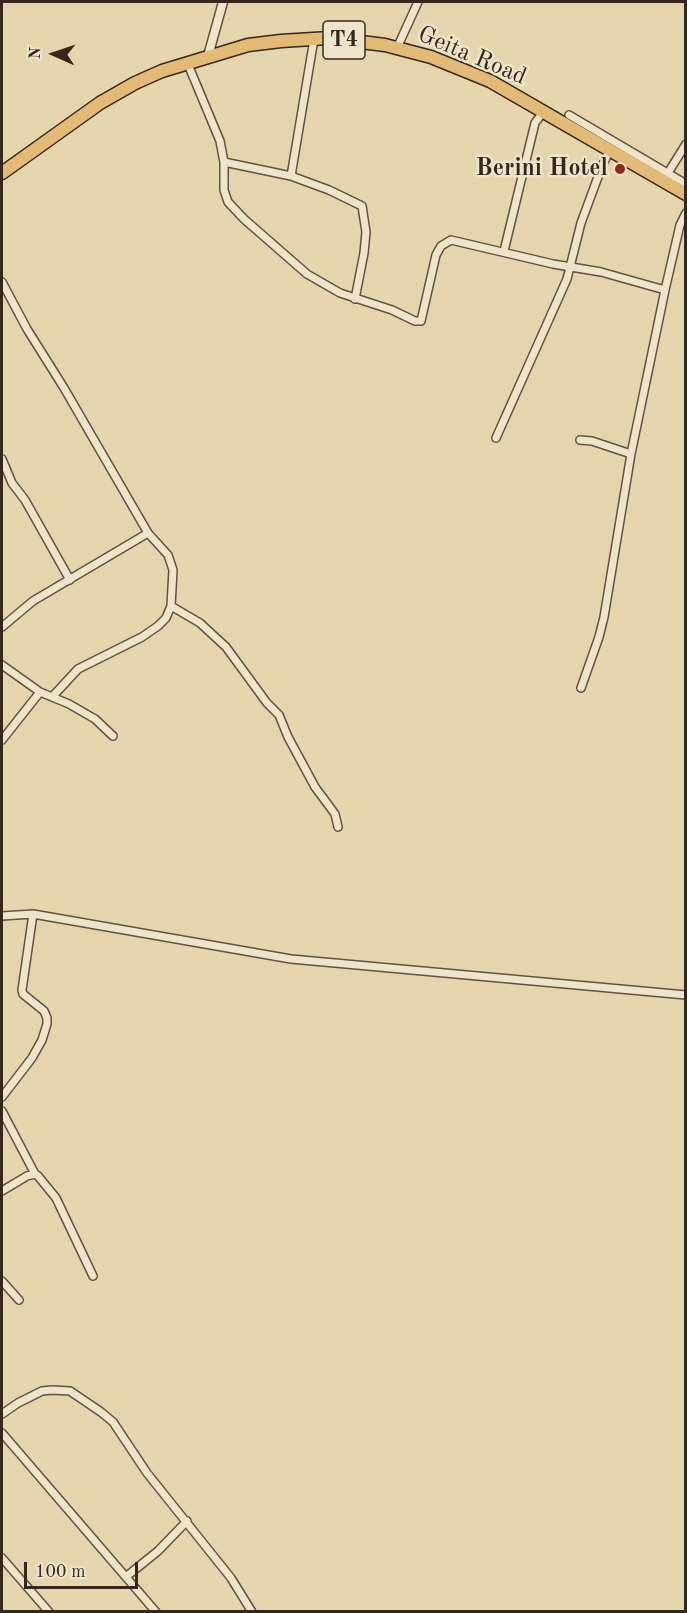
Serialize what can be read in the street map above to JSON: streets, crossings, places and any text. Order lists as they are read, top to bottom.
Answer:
{
  "streets": {
    "highway": ["T4", "Geita Road"]
  },
  "places": ["Berini Hotel"],
  "scale_bar": "100 m",
  "north": "left"
}
